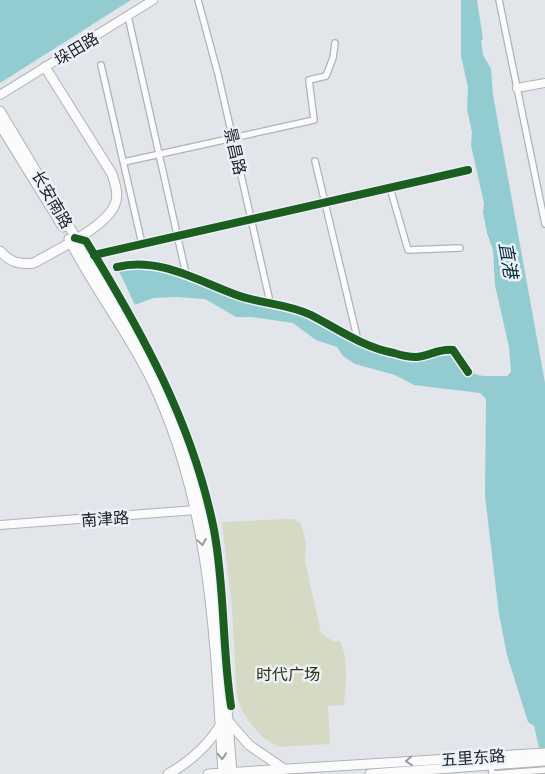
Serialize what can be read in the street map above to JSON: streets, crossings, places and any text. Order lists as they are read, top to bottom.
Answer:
{
  "streets": {
    "main road": ["长安南路", "五里东路"],
    "street": ["垛田路", "景昌路", "南津路"]
  },
  "crossings": [
    ["长安南路", "南津路"],
    ["长安南路", "五里东路"]
  ],
  "water": ["直港"],
  "parks": ["时代广场"]
}
